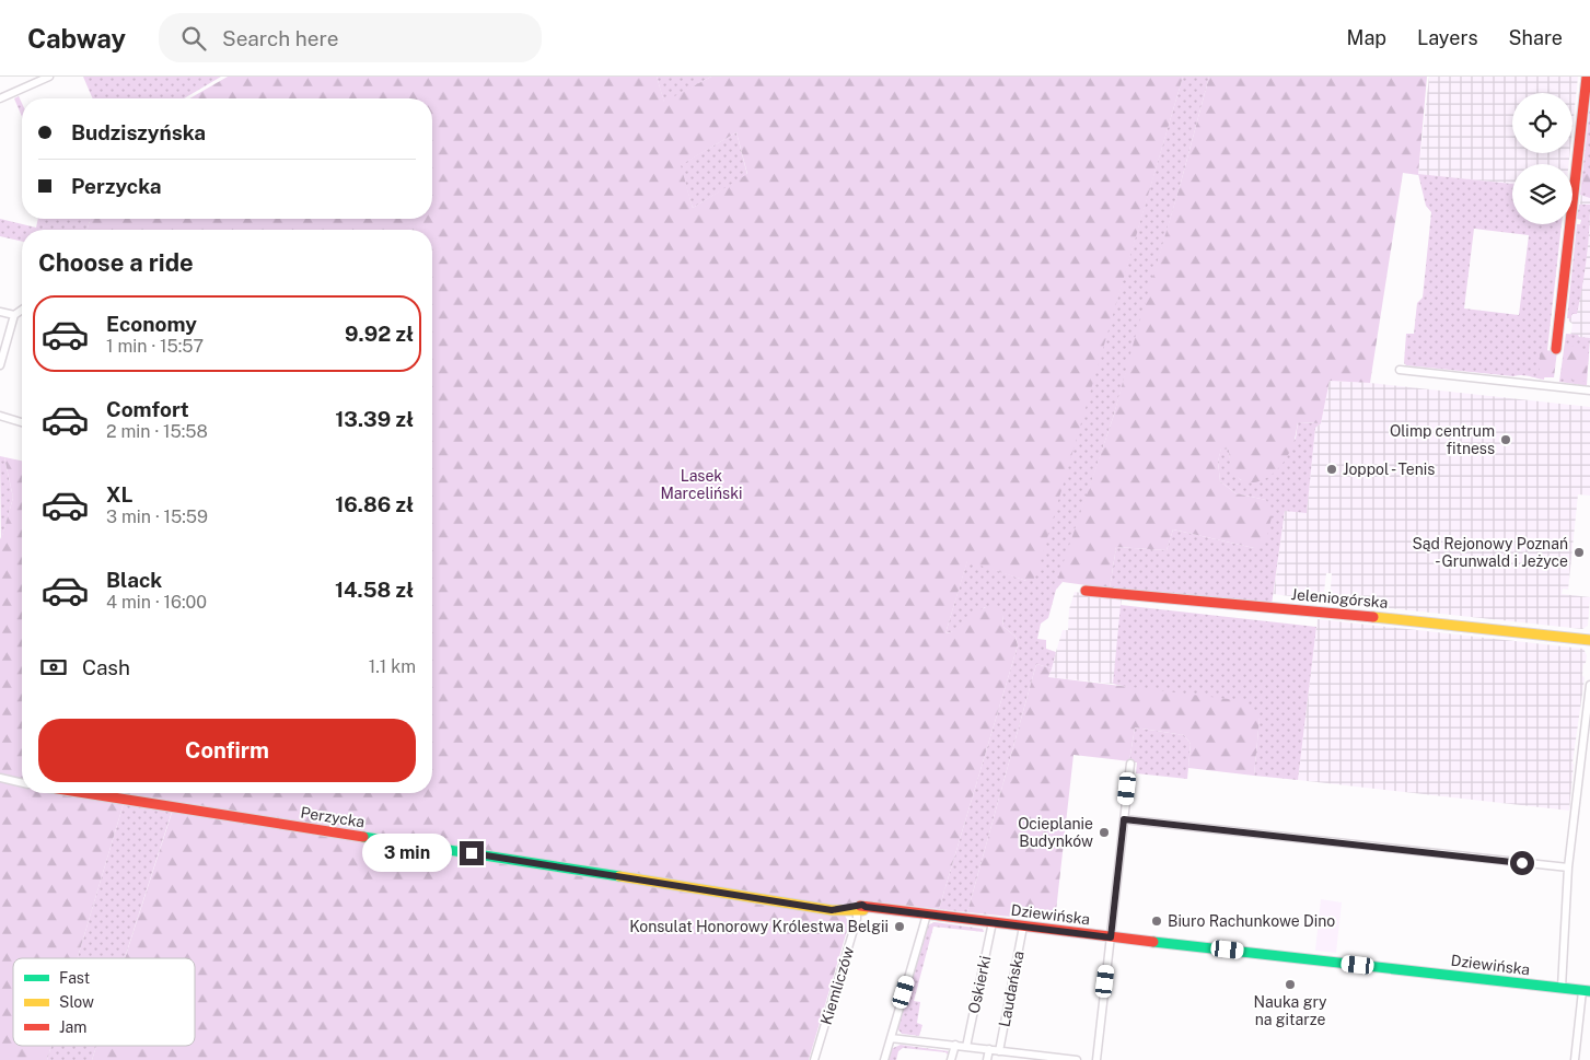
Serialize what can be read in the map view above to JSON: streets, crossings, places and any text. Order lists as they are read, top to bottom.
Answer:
{
  "streets": {
    "street": [
      "Jeleniogórska",
      "Perzycka",
      "Dziewińska",
      "Oskierki",
      "Kiemliczów",
      "Laudańska"
    ]
  },
  "crossings": [
    ["Perzycka", "Dziewińska"],
    ["Dziewińska", "Oskierki"],
    ["Dziewińska", "Kiemliczów"],
    ["Dziewińska", "Laudańska"]
  ],
  "parks": ["Lasek Marceliński"],
  "places": [
    "Olimp centrum fitness",
    "Joppol - Tenis",
    "Sąd Rejonowy Poznań - Grunwald i Jeżyce",
    "Ocieplanie Budynków",
    "Biuro Rachunkowe Dino",
    "Konsulat Honorowy Królestwa Belgii",
    "Nauka gry na gitarze"
  ],
  "legend": ["Fast", "Slow", "Jam"],
  "page": {
    "header": "Cabway",
    "search": "Search here",
    "nav": ["Map", "Layers", "Share"],
    "banner": ["Budziszyńska", "Perzycka"],
    "heading": "Choose a ride",
    "list": [
      {
        "name": "Economy",
        "note": "1 min · 15:57",
        "value": "9.92 zł"
      },
      {
        "name": "Comfort",
        "note": "2 min · 15:58",
        "value": "13.39 zł"
      },
      {
        "name": "XL",
        "note": "3 min · 15:59",
        "value": "16.86 zł"
      },
      {
        "name": "Black",
        "note": "4 min · 16:00",
        "value": "14.58 zł"
      }
    ],
    "pay": ["Cash", "1.1 km"],
    "buttons": "Confirm",
    "bubble": "3 min"
  }
}
